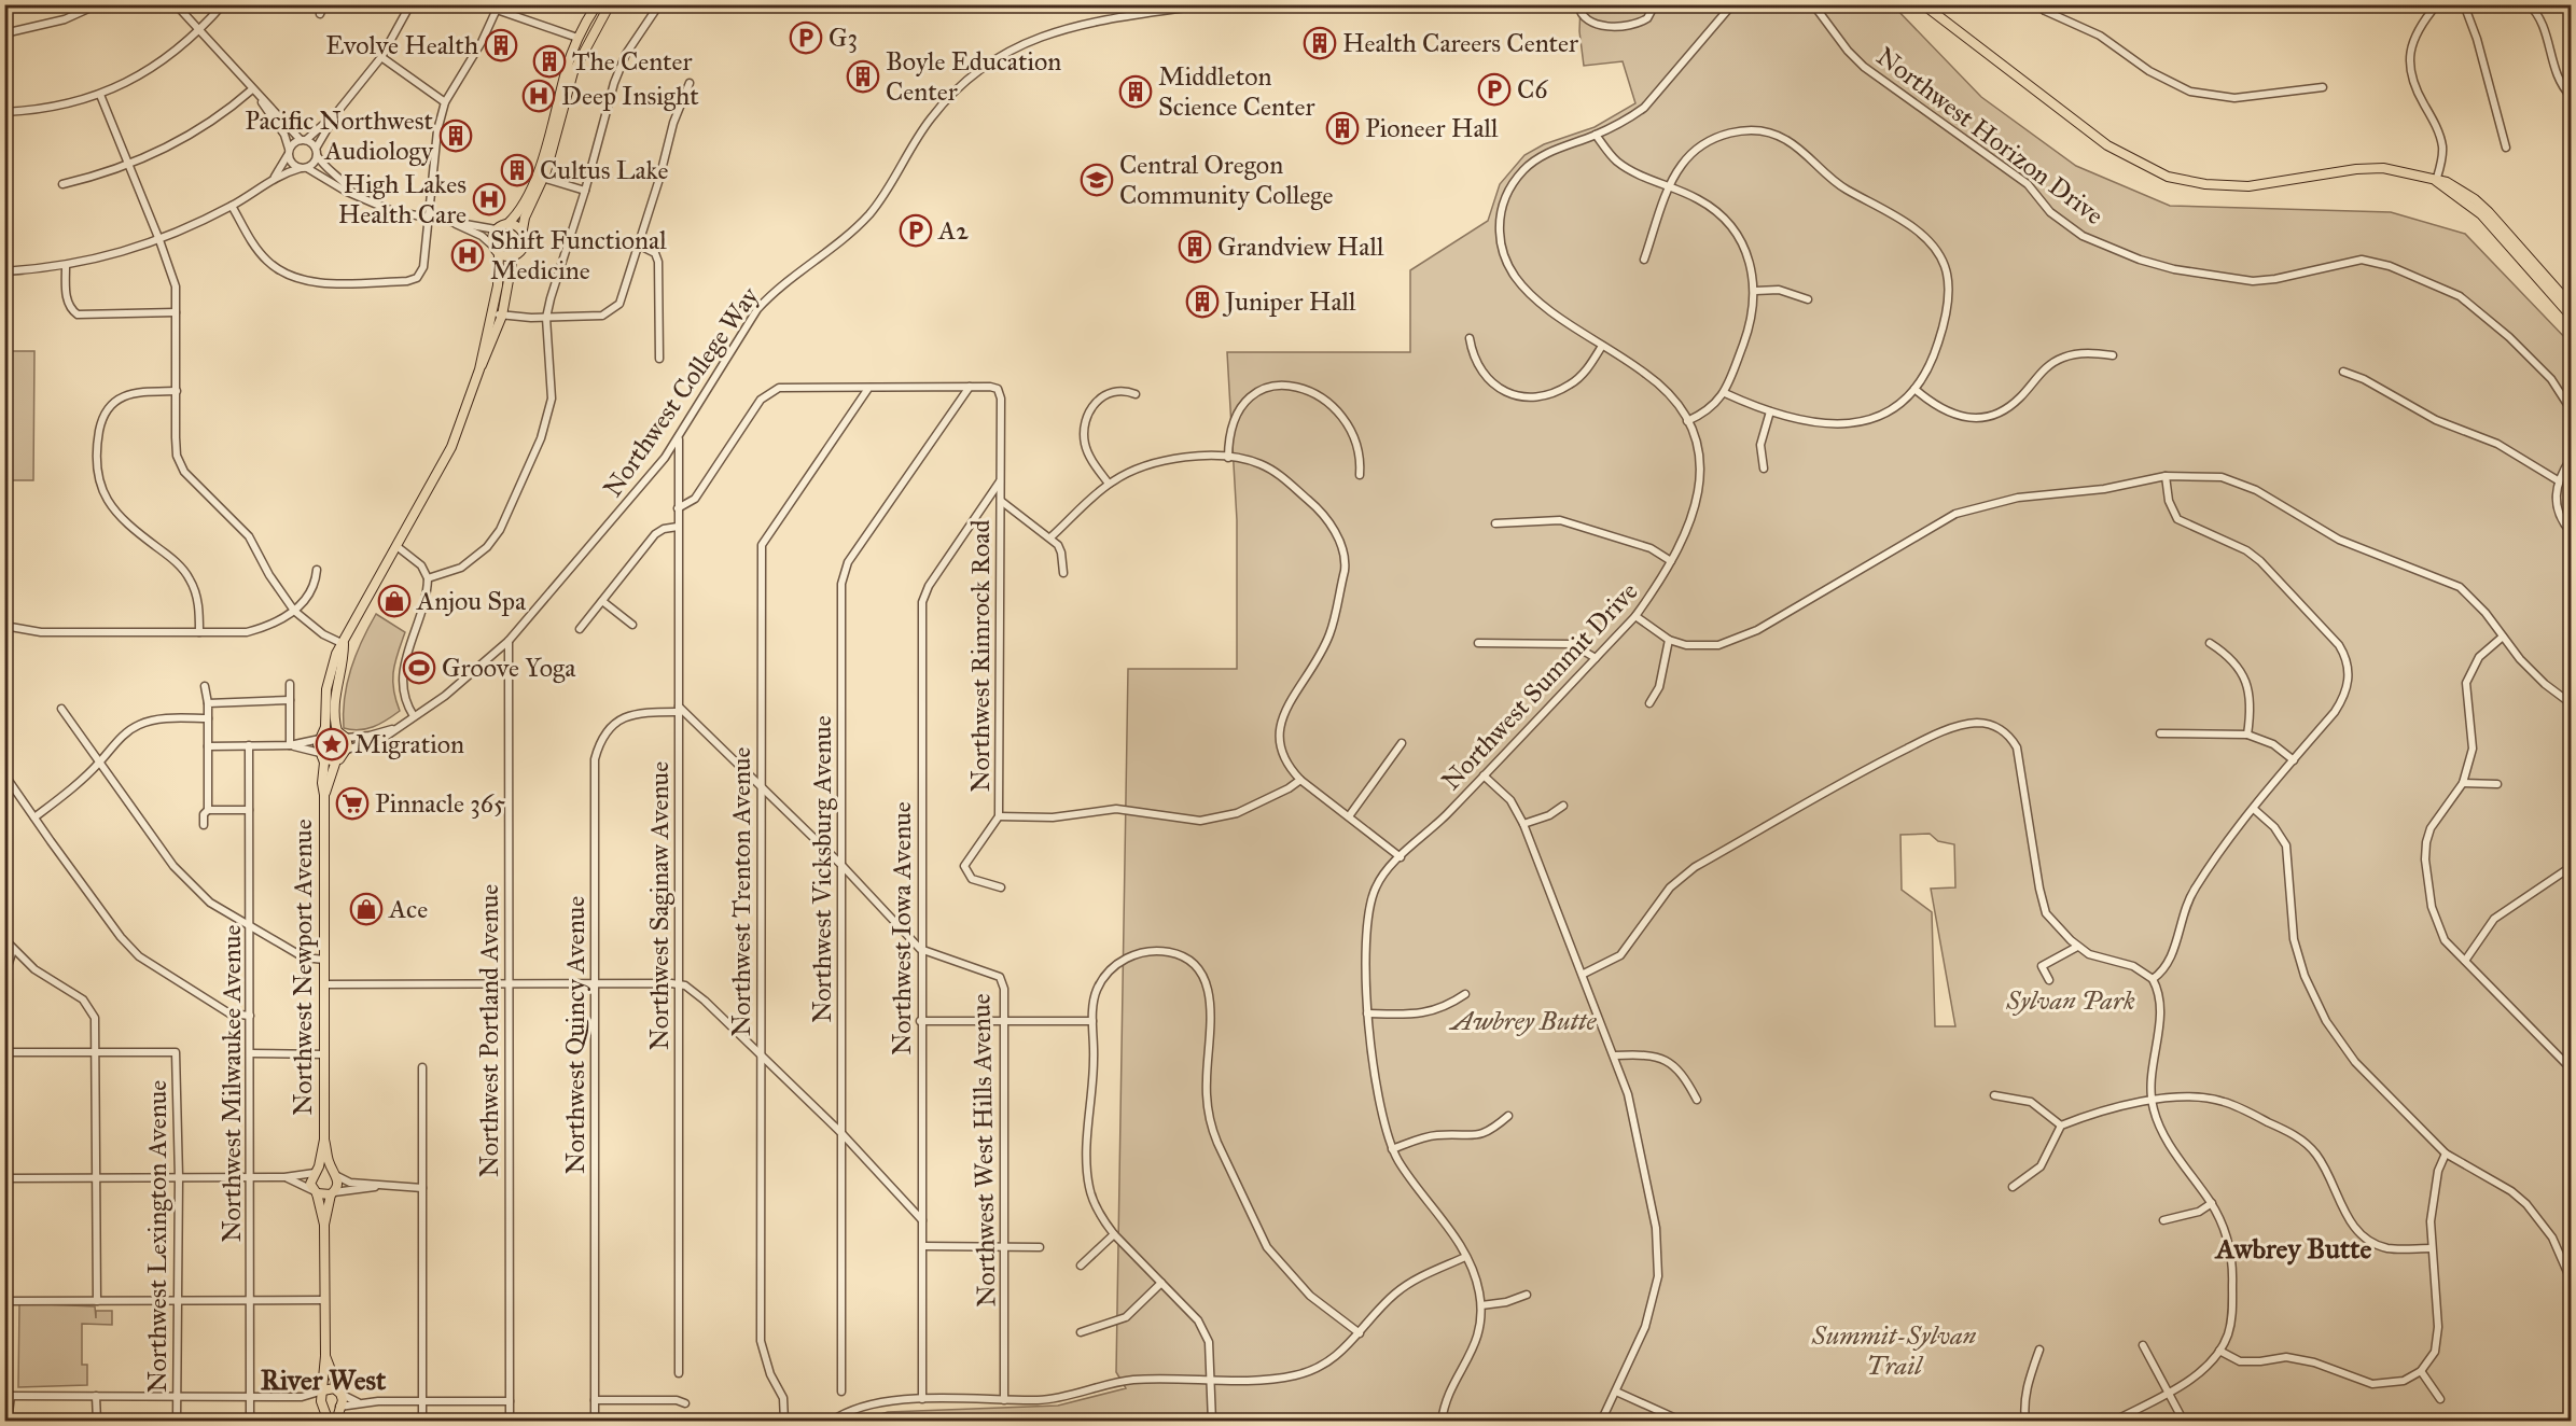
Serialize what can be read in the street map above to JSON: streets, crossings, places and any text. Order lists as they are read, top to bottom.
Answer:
{
  "streets": {
    "main road": ["Northwest Newport Avenue"],
    "street": [
      "Northwest Horizon Drive",
      "Northwest College Way",
      "Northwest Rimrock Road",
      "Northwest Summit Drive",
      "Northwest Vicksburg Avenue",
      "Northwest Trenton Avenue",
      "Northwest Saginaw Avenue",
      "Northwest Iowa Avenue",
      "Northwest Portland Avenue",
      "Northwest Quincy Avenue",
      "Northwest Milwaukee Avenue",
      "Northwest West Hills Avenue",
      "Northwest Lexington Avenue"
    ]
  },
  "crossings": [
    ["Northwest College Way", "Northwest Saginaw Avenue"],
    ["Northwest College Way", "Northwest Newport Avenue"],
    ["Northwest College Way", "Northwest Portland Avenue"],
    ["Northwest Rimrock Road", "Northwest Vicksburg Avenue"],
    ["Northwest Rimrock Road", "Northwest Iowa Avenue"],
    ["Northwest Vicksburg Avenue", "Northwest West Hills Avenue"],
    ["Northwest Trenton Avenue", "Northwest West Hills Avenue"],
    ["Northwest Saginaw Avenue", "Northwest Quincy Avenue"],
    ["Northwest Saginaw Avenue", "Northwest West Hills Avenue"],
    ["Northwest Iowa Avenue", "Northwest West Hills Avenue"],
    ["Northwest Quincy Avenue", "Northwest West Hills Avenue"]
  ],
  "districts": ["Awbrey Butte", "River West"],
  "parks": ["Sylvan Park", "Awbrey Butte", "Summit-Sylvan Trail"],
  "places": {
    "parking": ["G3", "C6", "A2"],
    "building": [
      "Health Careers Center",
      "Evolve Health",
      "The Center",
      "Boyle Education Center",
      "Middleton Science Center",
      "Pioneer Hall",
      "Pacific Northwest Audiology",
      "Cultus Lake",
      "Grandview Hall",
      "Juniper Hall"
    ],
    "hospital": ["Deep Insight", "High Lakes Health Care", "Shift Functional Medicine"],
    "school or university": ["Central Oregon Community College"],
    "shop": ["Anjou Spa", "Ace"],
    "sports": ["Groove Yoga"],
    "place": ["Migration"],
    "supermarket": ["Pinnacle 365"]
  }
}
